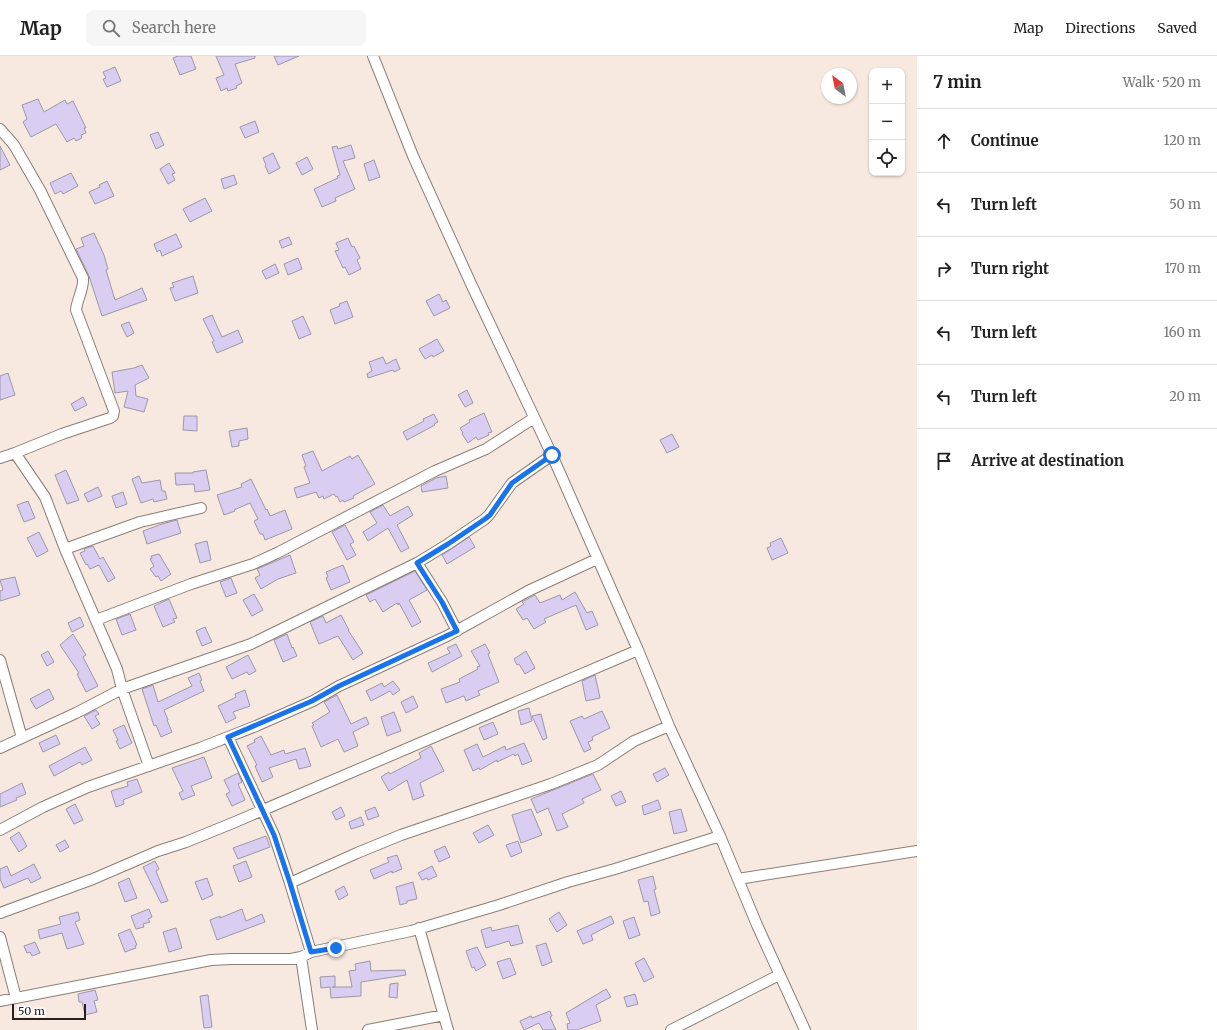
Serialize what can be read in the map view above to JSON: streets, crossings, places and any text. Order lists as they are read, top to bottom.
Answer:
{
  "scale_bar": "50 m",
  "north": "top left",
  "page": {
    "header": "Map",
    "search": "Search here",
    "nav": ["Map", "Directions", "Saved"],
    "heading": ["7 min", "Walk · 520 m"],
    "map_buttons": ["+", "−"],
    "list": [
      ["Continue", "120 m"],
      ["Turn left", "50 m"],
      ["Turn right", "170 m"],
      ["Turn left", "160 m"],
      ["Turn left", "20 m"],
      "Arrive at destination"
    ],
    "scale": "50 m"
  }
}
